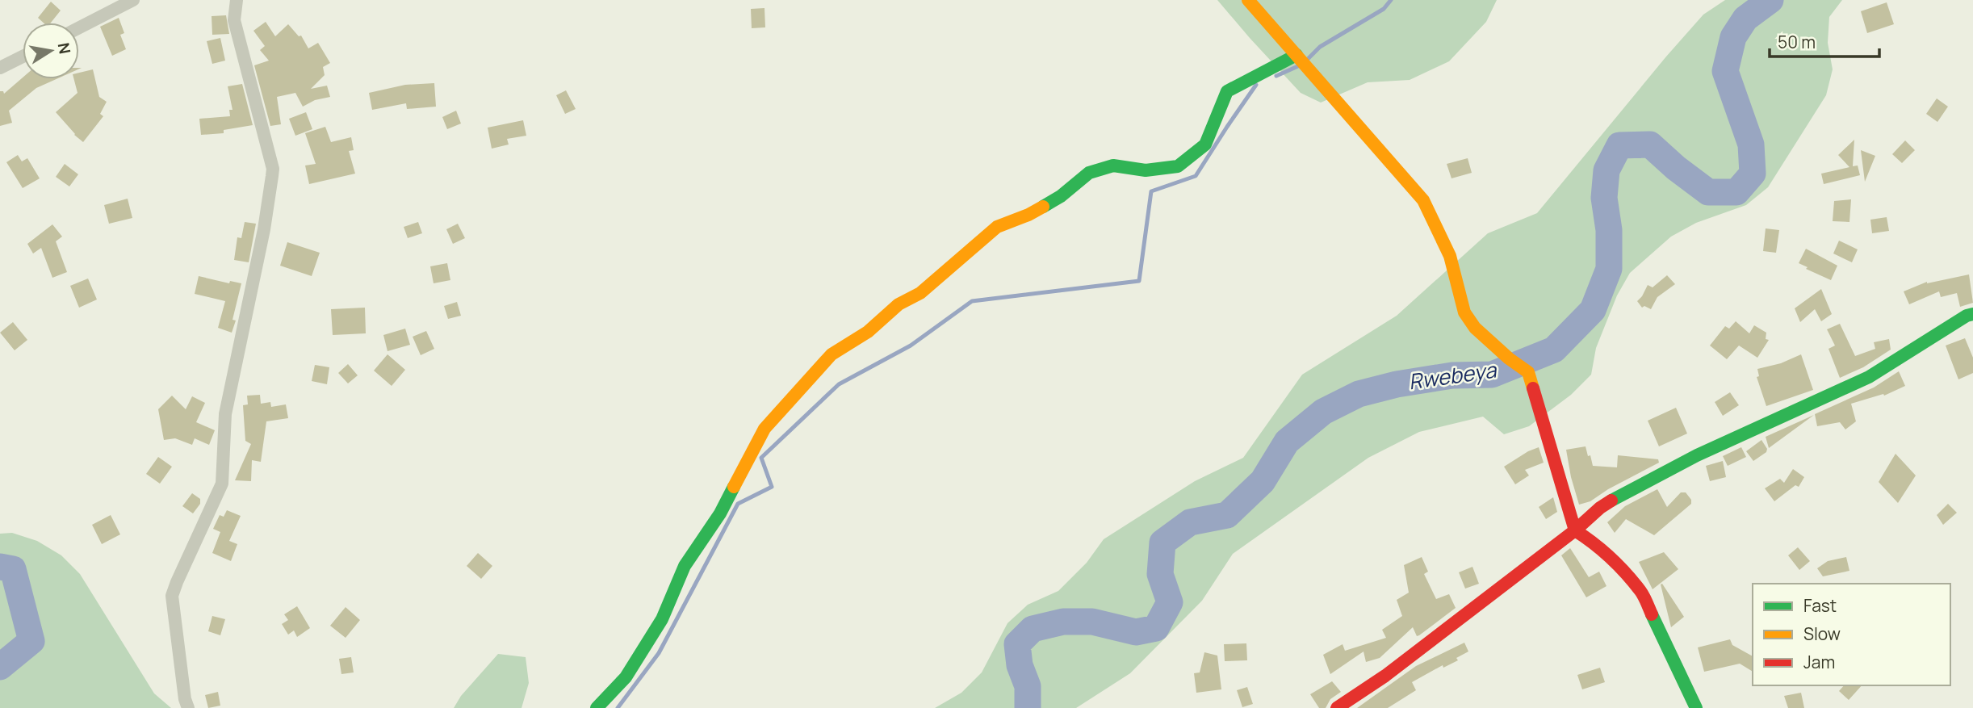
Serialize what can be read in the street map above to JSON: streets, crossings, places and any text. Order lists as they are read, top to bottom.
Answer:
{
  "water": ["Rwebeya"],
  "legend": ["Fast", "Slow", "Jam"],
  "scale_bar": "50 m",
  "north": "right"
}
